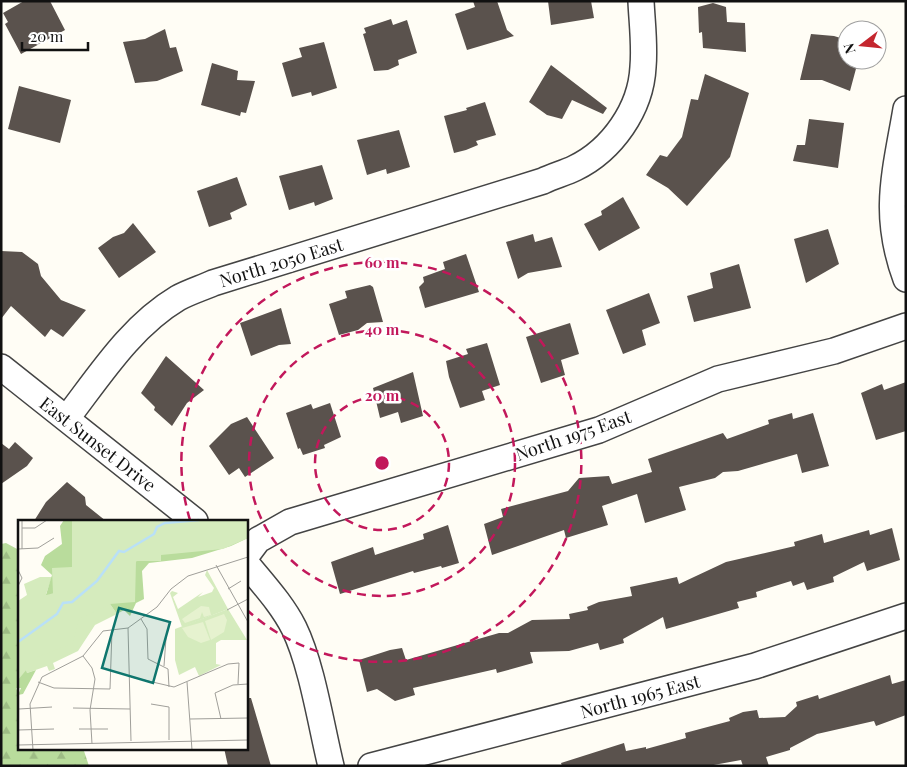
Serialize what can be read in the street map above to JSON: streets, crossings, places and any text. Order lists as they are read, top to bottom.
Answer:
{
  "streets": {
    "street": [
      "North 2050 East",
      "North 1975 East",
      "East Sunset Drive",
      "North 1965 East"
    ]
  },
  "crossings": [
    ["North 2050 East", "East Sunset Drive"]
  ],
  "scale_bar": "20 m",
  "north": "left",
  "rings": ["60 m", "40 m", "20 m"]
}
